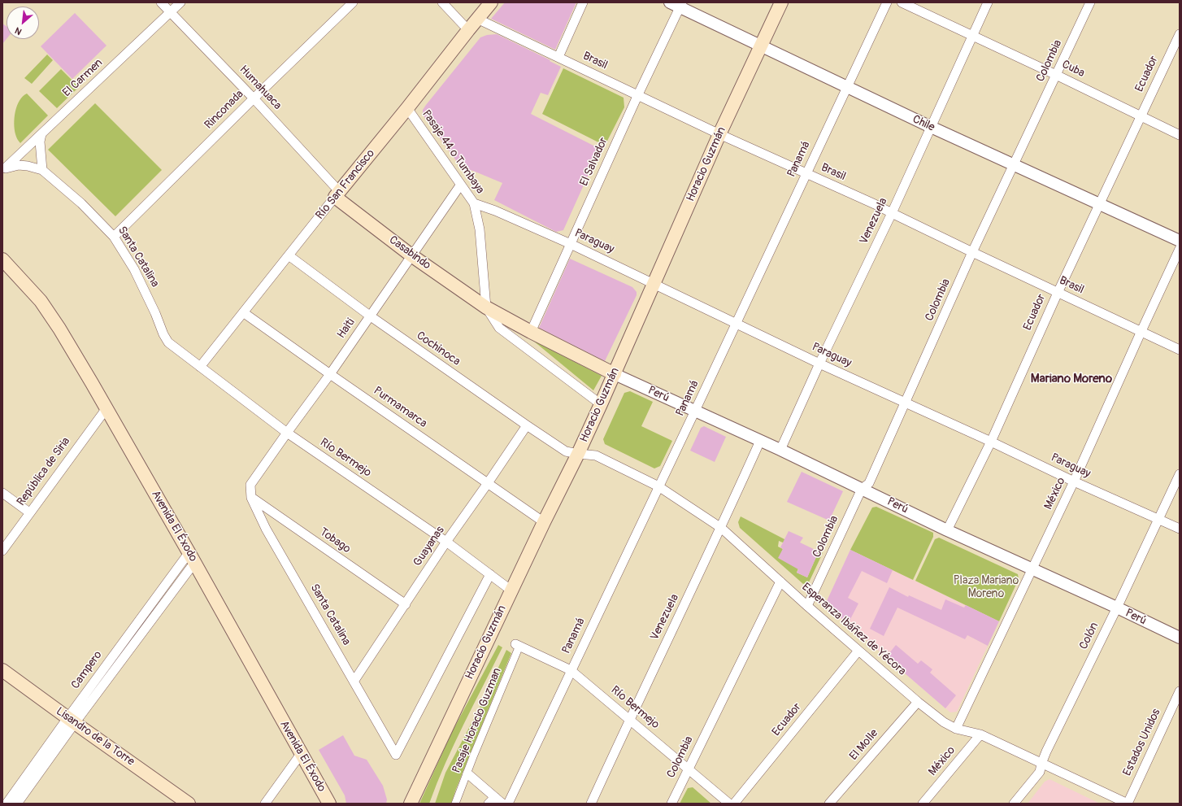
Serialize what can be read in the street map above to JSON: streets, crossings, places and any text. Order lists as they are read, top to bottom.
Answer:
{
  "streets": {
    "main road": [
      "Horacio Guzmán",
      "Río San Francisco",
      "Casabindo",
      "Avenida El Éxodo",
      "Lisandro de la Torre"
    ],
    "street": [
      "Brasil",
      "Colombia",
      "Cuba",
      "Ecuador",
      "El Carmen",
      "Humahuaca",
      "Rinconada",
      "Chile",
      "Pasaje 44 o Tumbaya",
      "Panamá",
      "El Salvador",
      "Venezuela",
      "Paraguay",
      "Santa Catalina",
      "Haiti",
      "Cochinoca",
      "Perú",
      "Purmamarca",
      "Río Bermejo",
      "República de Siria",
      "México",
      "Tobago",
      "Guayanas",
      "Esperanza Ibáñez de Yécora",
      "Colón",
      "Campero",
      "Pasaje Horacio Guzman",
      "Estados Unidos",
      "El Molle"
    ]
  },
  "crossings": [
    ["Brasil", "Colombia"],
    ["Brasil", "Ecuador"],
    ["Brasil", "Panamá"],
    ["Brasil", "El Salvador"],
    ["Brasil", "Horacio Guzmán"],
    ["Brasil", "Río San Francisco"],
    ["Brasil", "Venezuela"],
    ["Brasil", "México"],
    ["Colombia", "Cuba"],
    ["Colombia", "Chile"],
    ["Colombia", "Paraguay"],
    ["Colombia", "Perú"],
    ["Colombia", "Río Bermejo"],
    ["Colombia", "Esperanza Ibáñez de Yécora"],
    ["Cuba", "Ecuador"],
    ["Cuba", "Venezuela"],
    ["Ecuador", "Chile"],
    ["Ecuador", "Paraguay"],
    ["Ecuador", "Perú"],
    ["Ecuador", "Esperanza Ibáñez de Yécora"],
    ["El Carmen", "Humahuaca"],
    ["El Carmen", "Santa Catalina"],
    ["Humahuaca", "Rinconada"],
    ["Humahuaca", "Río San Francisco"],
    ["Humahuaca", "Casabindo"],
    ["Rinconada", "Santa Catalina"],
    ["Chile", "Panamá"],
    ["Chile", "El Salvador"],
    ["Chile", "Horacio Guzmán"],
    ["Chile", "Venezuela"],
    ["Pasaje 44 o Tumbaya", "Río San Francisco"],
    ["Pasaje 44 o Tumbaya", "Paraguay"],
    ["Pasaje 44 o Tumbaya", "Casabindo"],
    ["Pasaje 44 o Tumbaya", "Haiti"],
    ["Panamá", "Paraguay"],
    ["Panamá", "Perú"],
    ["Panamá", "Río Bermejo"],
    ["Panamá", "Esperanza Ibáñez de Yécora"],
    ["El Salvador", "Paraguay"],
    ["El Salvador", "Casabindo"],
    ["Horacio Guzmán", "Paraguay"],
    ["Horacio Guzmán", "Casabindo"],
    ["Horacio Guzmán", "Cochinoca"],
    ["Horacio Guzmán", "Perú"],
    ["Horacio Guzmán", "Purmamarca"],
    ["Horacio Guzmán", "Río Bermejo"],
    ["Horacio Guzmán", "Esperanza Ibáñez de Yécora"],
    ["Río San Francisco", "Casabindo"],
    ["Río San Francisco", "Cochinoca"],
    ["Río San Francisco", "Purmamarca"],
    ["Río San Francisco", "Río Bermejo"],
    ["Venezuela", "Paraguay"],
    ["Venezuela", "Perú"],
    ["Venezuela", "Río Bermejo"],
    ["Venezuela", "Esperanza Ibáñez de Yécora"],
    ["Paraguay", "México"],
    ["Paraguay", "Colón"],
    ["Casabindo", "Haiti"],
    ["Casabindo", "Perú"],
    ["Santa Catalina", "Haiti"],
    ["Santa Catalina", "Río Bermejo"],
    ["Santa Catalina", "Tobago"],
    ["Santa Catalina", "Guayanas"],
    ["Haiti", "Cochinoca"],
    ["Haiti", "Purmamarca"],
    ["Haiti", "Río Bermejo"],
    ["Cochinoca", "Guayanas"],
    ["Cochinoca", "Esperanza Ibáñez de Yécora"],
    ["Perú", "México"],
    ["Perú", "Colón"],
    ["Purmamarca", "Guayanas"],
    ["Río Bermejo", "Guayanas"],
    ["Río Bermejo", "Pasaje Horacio Guzman"],
    ["República de Siria", "Avenida El Éxodo"],
    ["México", "Esperanza Ibáñez de Yécora"],
    ["Avenida El Éxodo", "Campero"],
    ["Tobago", "Guayanas"],
    ["Esperanza Ibáñez de Yécora", "Colón"],
    ["Esperanza Ibáñez de Yécora", "Estados Unidos"],
    ["Esperanza Ibáñez de Yécora", "El Molle"],
    ["Campero", "Lisandro de la Torre"]
  ],
  "districts": ["Mariano Moreno"],
  "parks": ["Plaza Mariano Moreno"],
  "north": "bottom left"
}
